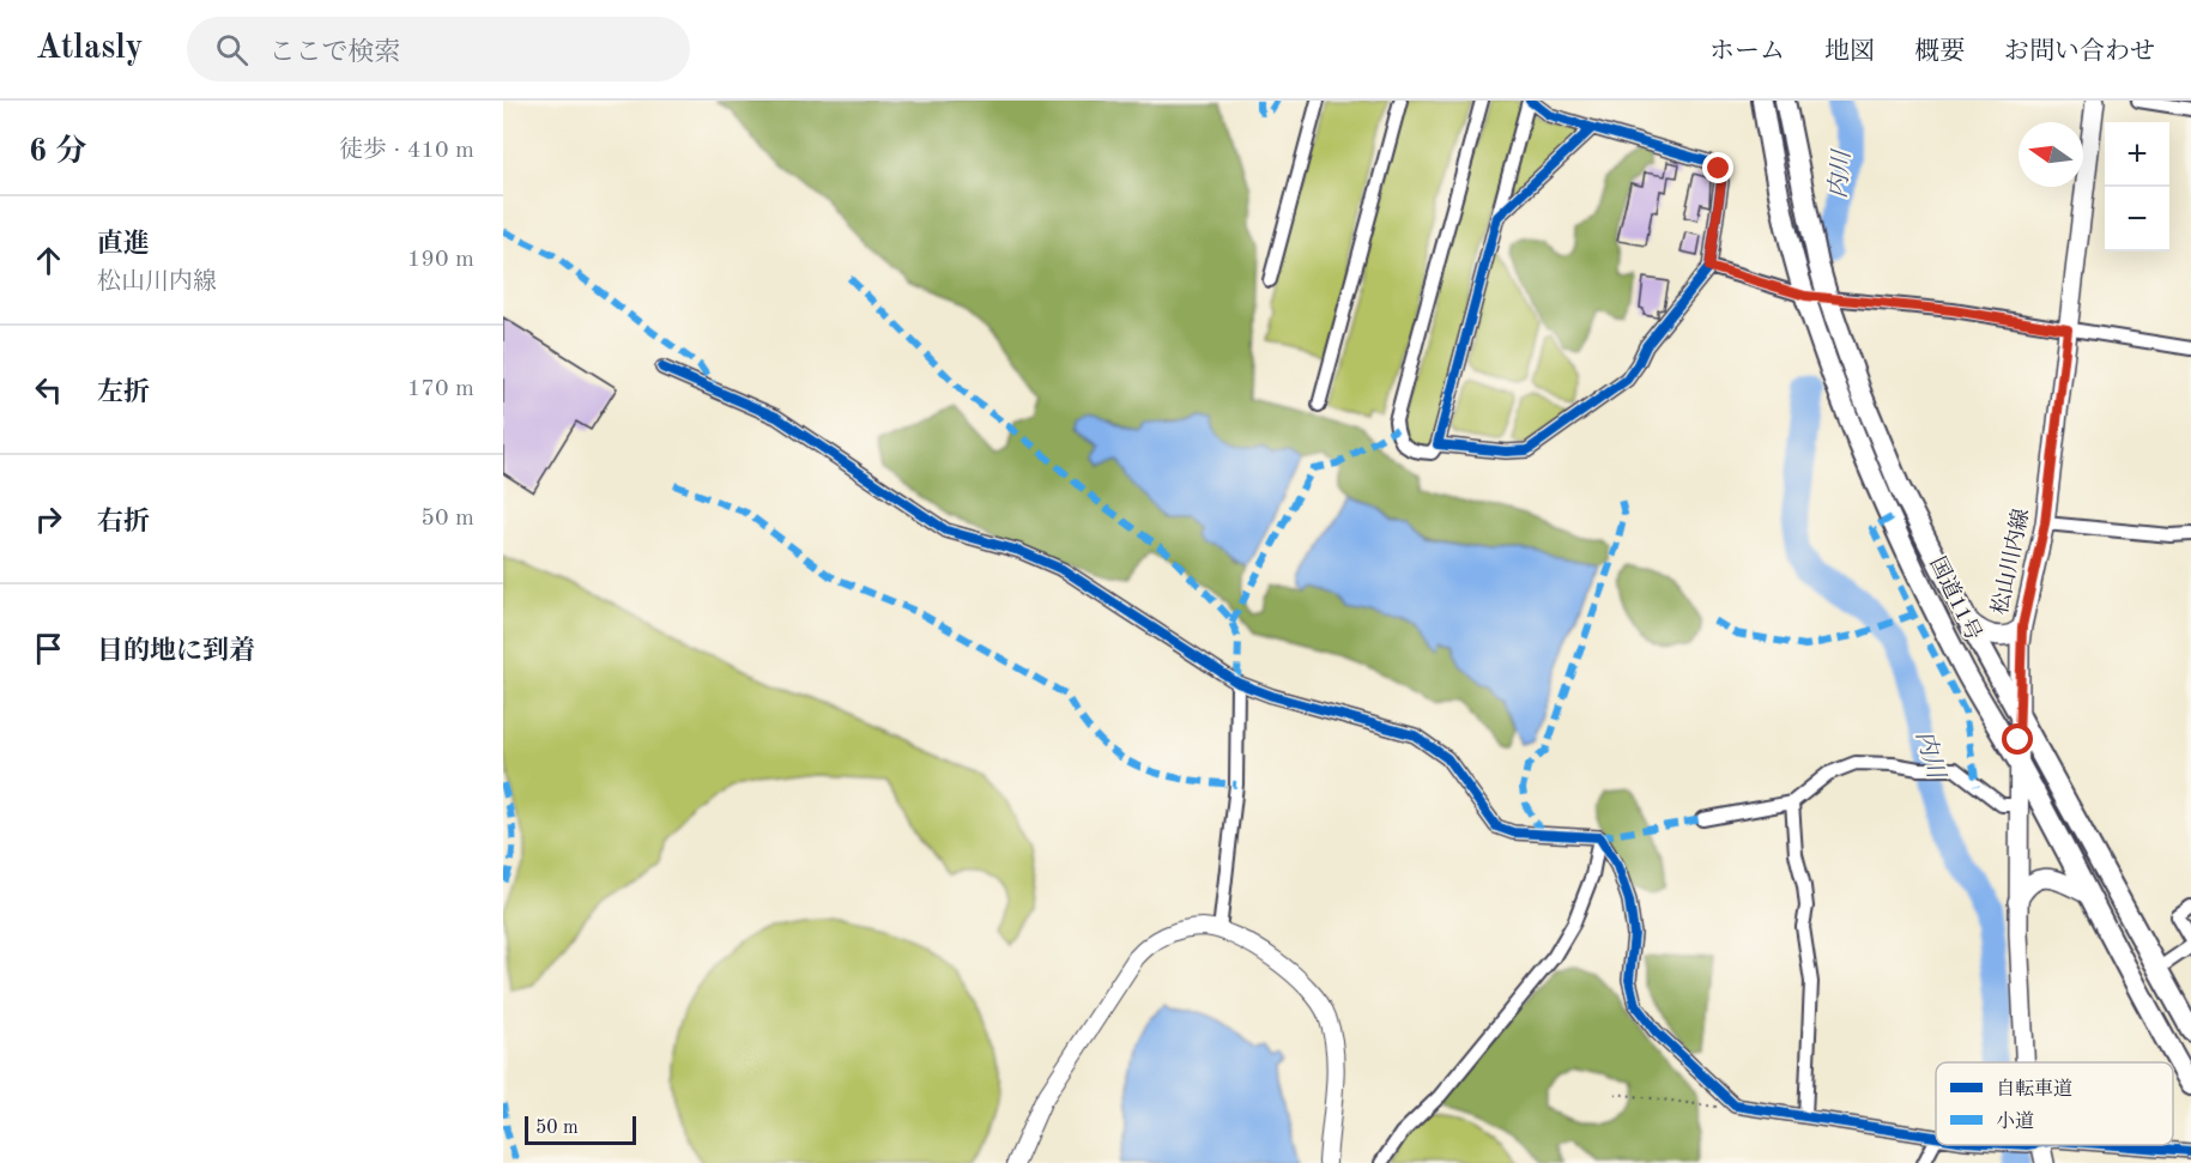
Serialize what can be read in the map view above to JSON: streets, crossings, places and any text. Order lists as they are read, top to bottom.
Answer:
{
  "streets": {
    "highway": ["国道11号"],
    "main road": ["松山川内線"]
  },
  "crossings": [
    ["松山川内線", "国道11号"]
  ],
  "water": ["内川"],
  "legend": ["自転車道", "小道"],
  "scale_bar": "50 m",
  "north": "left",
  "page": {
    "header": "Atlasly",
    "search": "ここで検索",
    "nav": [
      "ホーム",
      "地図",
      "概要",
      "お問い合わせ"
    ],
    "heading": ["6 分", "徒歩 · 410 m"],
    "map_buttons": ["+", "−"],
    "list": [
      ["直進", "松山川内線", "190 m"],
      ["左折", "170 m"],
      ["右折", "50 m"],
      "目的地に到着"
    ],
    "scale": "50 m"
  }
}
